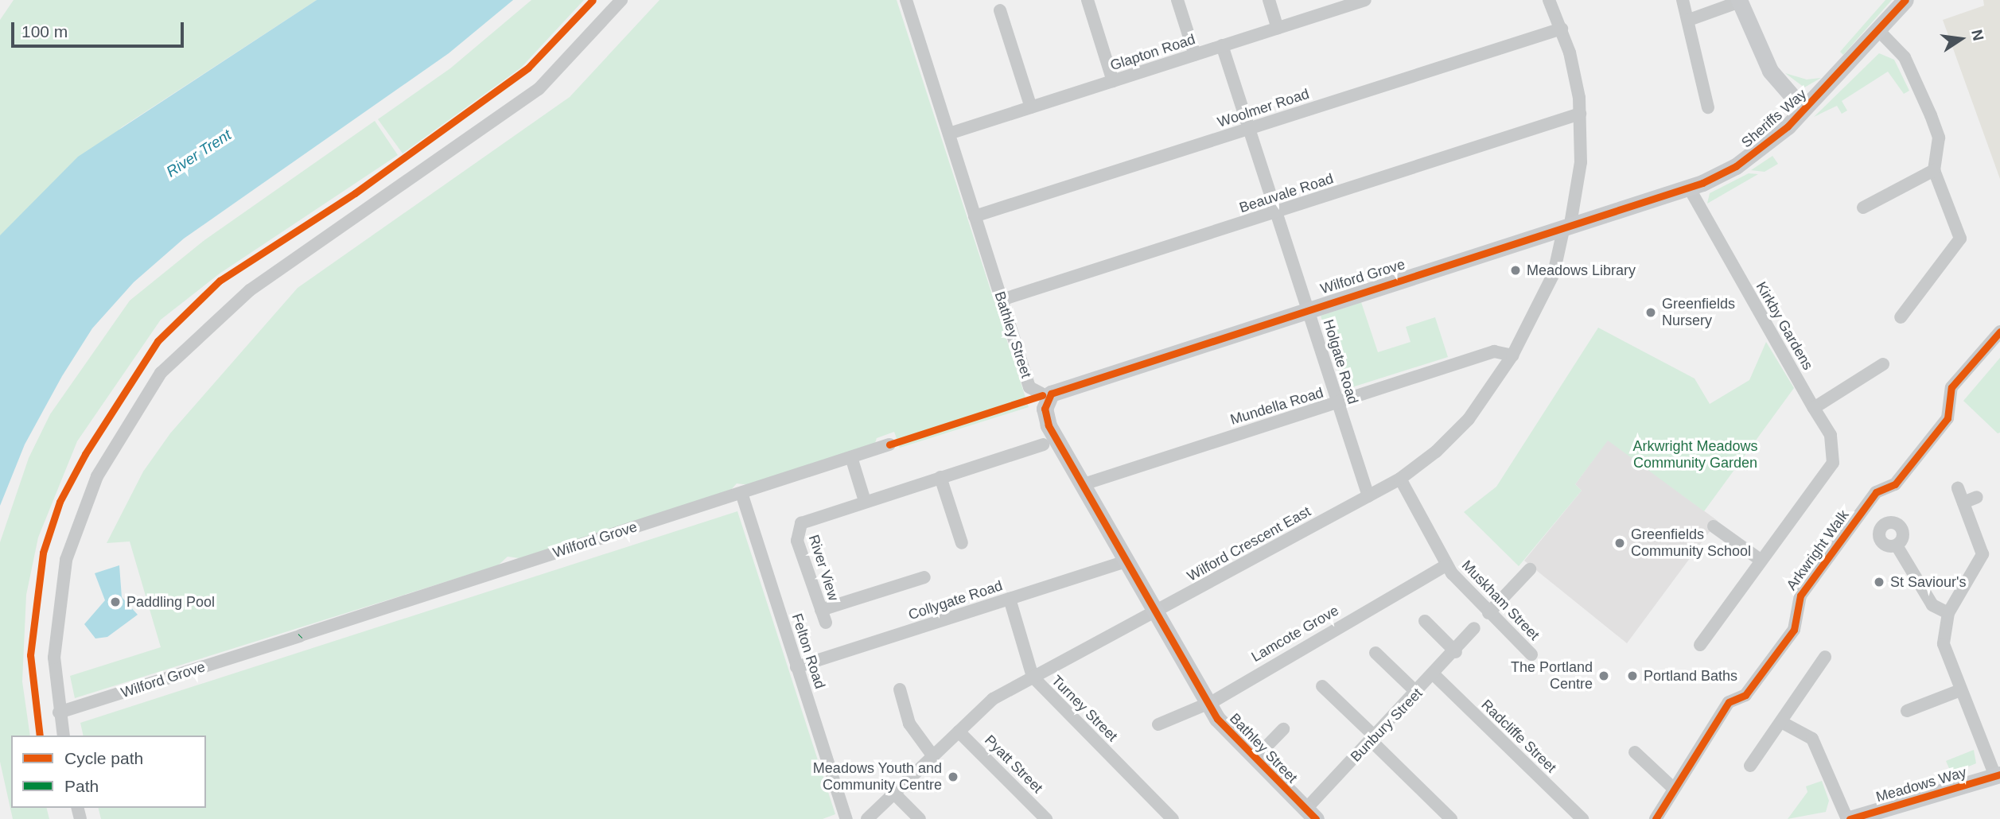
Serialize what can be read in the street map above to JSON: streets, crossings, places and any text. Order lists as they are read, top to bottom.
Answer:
{
  "streets": {
    "street": [
      "Glapton Road",
      "Woolmer Road",
      "Sheriffs Way",
      "Beauvale Road",
      "Wilford Grove",
      "Kirkby Gardens",
      "Bathley Street",
      "Holgate Road",
      "Mundella Road",
      "Wilford Crescent East",
      "Arkwright Walk",
      "River View",
      "Collygate Road",
      "Muskham Street",
      "Lamcote Grove",
      "Felton Road",
      "Turney Street",
      "Bunbury Street",
      "Radcliffe Street",
      "Pyatt Street",
      "Meadows Way"
    ]
  },
  "crossings": [
    ["Glapton Road", "Bathley Street"],
    ["Glapton Road", "Holgate Road"],
    ["Woolmer Road", "Bathley Street"],
    ["Woolmer Road", "Holgate Road"],
    ["Woolmer Road", "Wilford Crescent East"],
    ["Sheriffs Way", "Wilford Grove"],
    ["Sheriffs Way", "Kirkby Gardens"],
    ["Beauvale Road", "Bathley Street"],
    ["Beauvale Road", "Holgate Road"],
    ["Beauvale Road", "Wilford Crescent East"],
    ["Wilford Grove", "Kirkby Gardens"],
    ["Wilford Grove", "Bathley Street"],
    ["Wilford Grove", "Holgate Road"],
    ["Wilford Grove", "Wilford Crescent East"],
    ["Wilford Grove", "Felton Road"],
    ["Bathley Street", "Mundella Road"],
    ["Bathley Street", "Wilford Crescent East"],
    ["Bathley Street", "Collygate Road"],
    ["Bathley Street", "Lamcote Grove"],
    ["Bathley Street", "Bunbury Street"],
    ["Holgate Road", "Mundella Road"],
    ["Holgate Road", "Wilford Crescent East"],
    ["Mundella Road", "Wilford Crescent East"],
    ["Wilford Crescent East", "Muskham Street"],
    ["Wilford Crescent East", "Turney Street"],
    ["Wilford Crescent East", "Pyatt Street"],
    ["Collygate Road", "Felton Road"],
    ["Collygate Road", "Turney Street"],
    ["Muskham Street", "Lamcote Grove"],
    ["Bunbury Street", "Radcliffe Street"]
  ],
  "water": ["River Trent"],
  "parks": ["Arkwright Meadows Community Garden"],
  "places": [
    "Meadows Library",
    "Greenfields Nursery",
    "Greenfields Community School",
    "St Saviour's",
    "Paddling Pool",
    "The Portland Centre",
    "Portland Baths",
    "Meadows Youth and Community Centre"
  ],
  "legend": ["Cycle path", "Path"],
  "scale_bar": "100 m",
  "north": "right"
}
